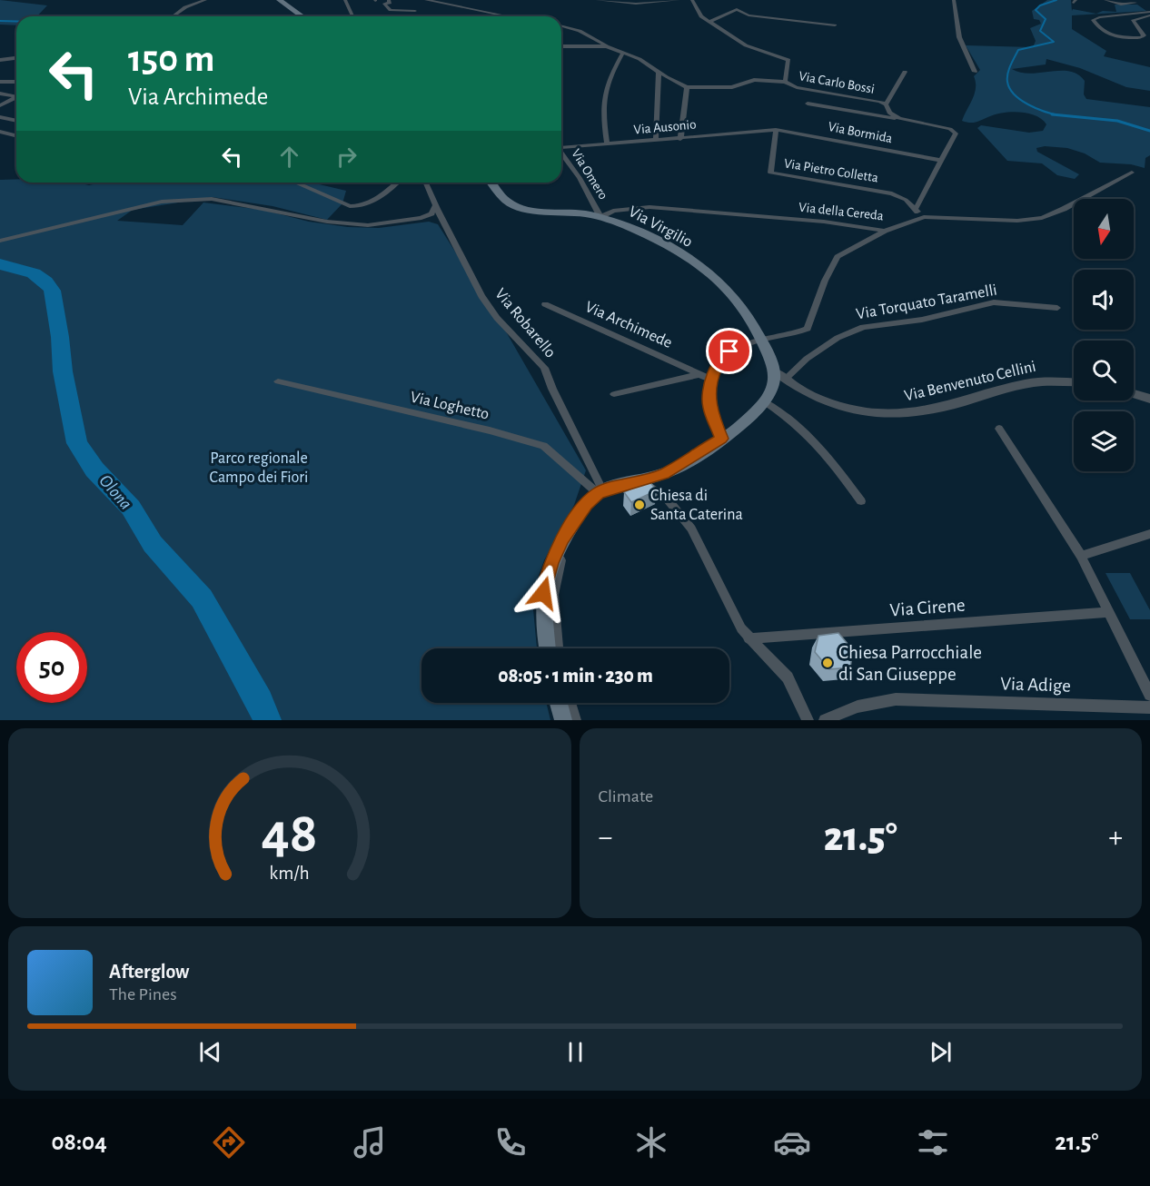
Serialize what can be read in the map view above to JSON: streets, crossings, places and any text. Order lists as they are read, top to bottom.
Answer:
{
  "streets": {
    "main road": ["Via Virgilio"],
    "street": [
      "Via Carlo Bossi",
      "Via Ausonio",
      "Via Bormida",
      "Via Pietro Colletta",
      "Via Omero",
      "Via della Cereda",
      "Via Torquato Taramelli",
      "Via Robarello",
      "Via Archimede",
      "Via Benvenuto Cellini",
      "Via Loghetto",
      "Via Cirene",
      "Via Adige"
    ]
  },
  "crossings": [
    ["Via Carlo Bossi", "Via Bormida"],
    ["Via Ausonio", "Via Bormida"],
    ["Via Ausonio", "Via Pietro Colletta"],
    ["Via Bormida", "Via Pietro Colletta"],
    ["Via Pietro Colletta", "Via della Cereda"],
    ["Via Omero", "Via della Cereda"],
    ["Via Omero", "Via Virgilio"],
    ["Via della Cereda", "Via Virgilio"],
    ["Via Virgilio", "Via Torquato Taramelli"],
    ["Via Virgilio", "Via Benvenuto Cellini"],
    ["Via Torquato Taramelli", "Via Benvenuto Cellini"],
    ["Via Robarello", "Via Loghetto"]
  ],
  "water": ["Olona"],
  "parks": ["Parco regionale Campo dei Fiori"],
  "places": ["Chiesa di Santa Caterina", "Chiesa Parrocchiale di San Giuseppe"],
  "north": "bottom",
  "page": {
    "turn": ["150 m", "Via Archimede"],
    "limit": "50",
    "trip": "08:05 · 1 min · 230 m",
    "tile": "Climate",
    "heat": ["−", "21.5°", "+"],
    "song": ["Afterglow", "The Pines"],
    "tabs": ["08:04", "21.5°"],
    "gauge": ["48", "km/h"]
  }
}
